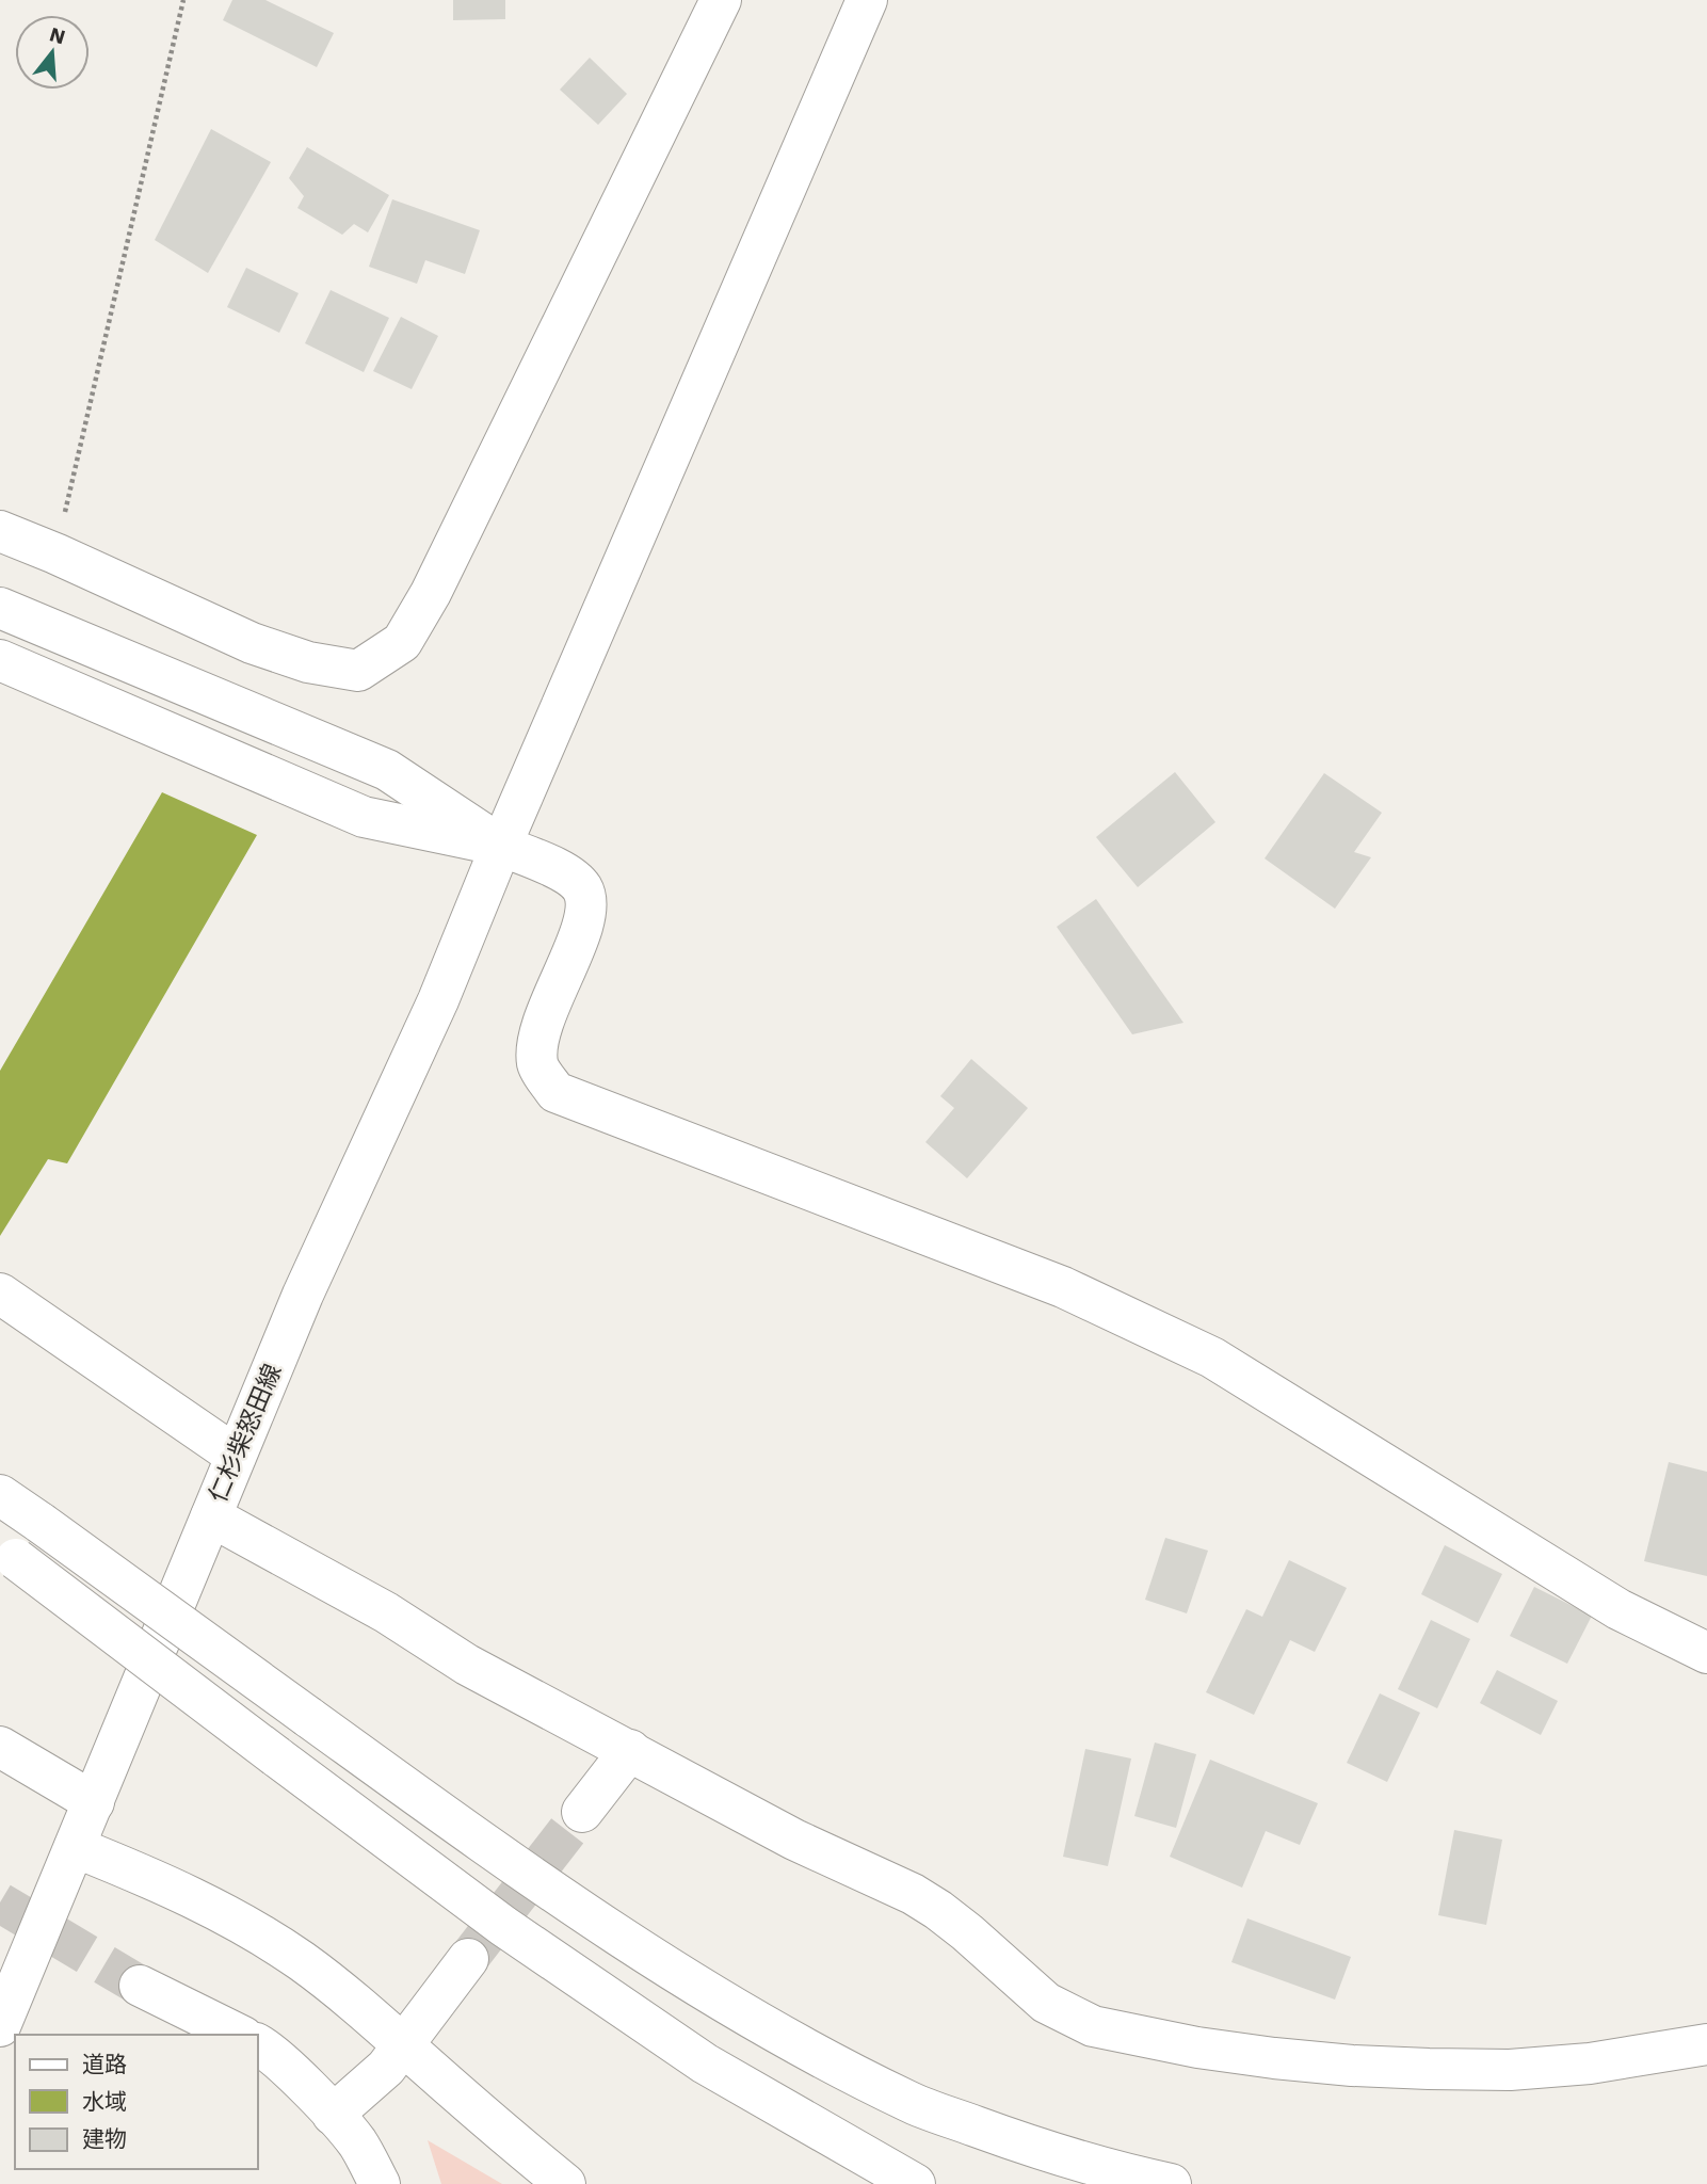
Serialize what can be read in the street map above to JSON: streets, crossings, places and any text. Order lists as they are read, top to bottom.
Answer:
{
  "streets": {
    "main road": ["仁杉柴怒田線"]
  },
  "legend": ["道路", "水域", "建物"],
  "north": "top"
}
